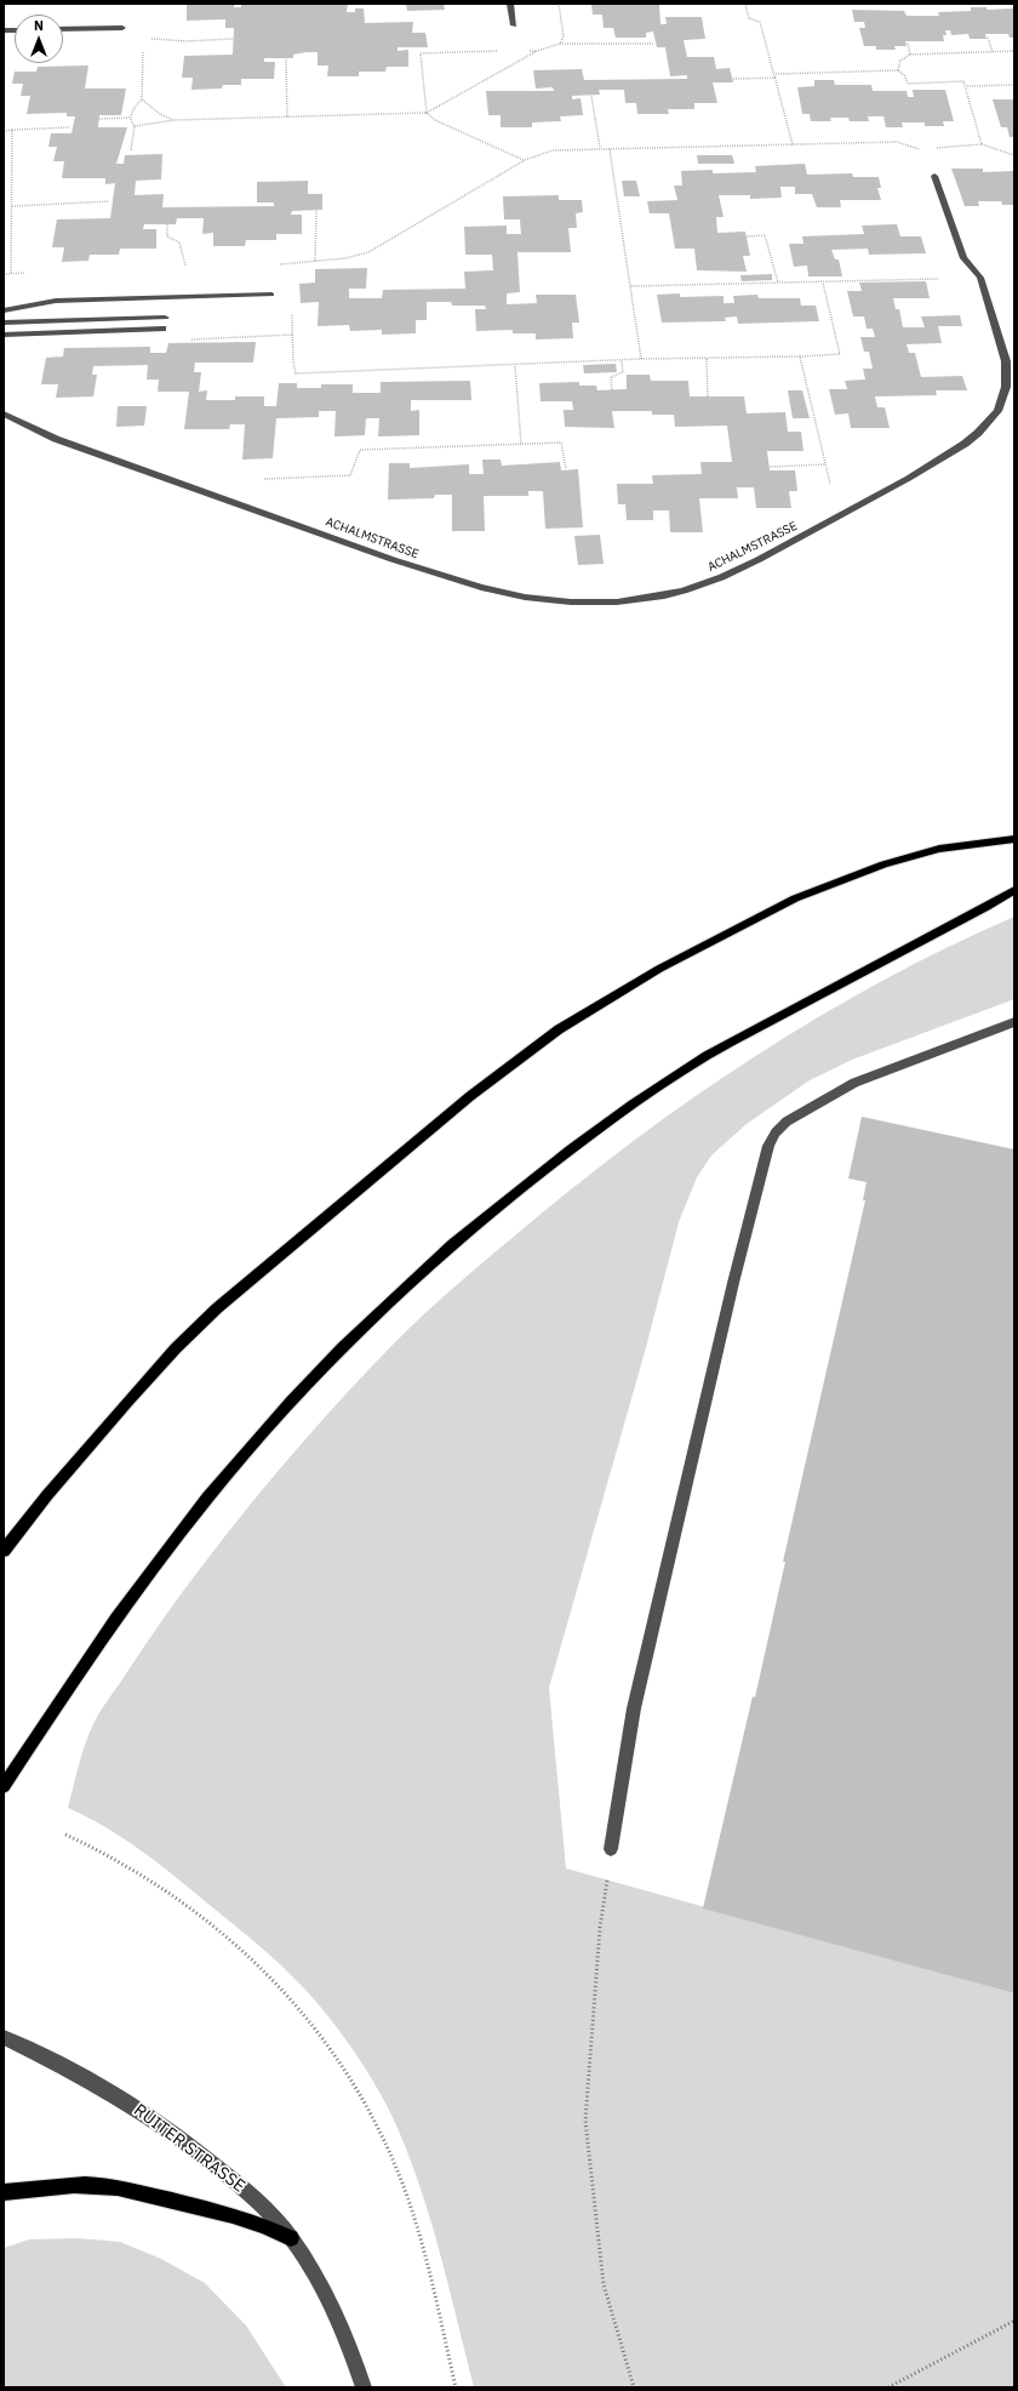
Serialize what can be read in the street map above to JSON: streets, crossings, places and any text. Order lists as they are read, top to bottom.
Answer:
{
  "streets": {
    "street": ["ACHALMSTRASSE", "RUITER STRASSE"]
  },
  "north": "top"
}
